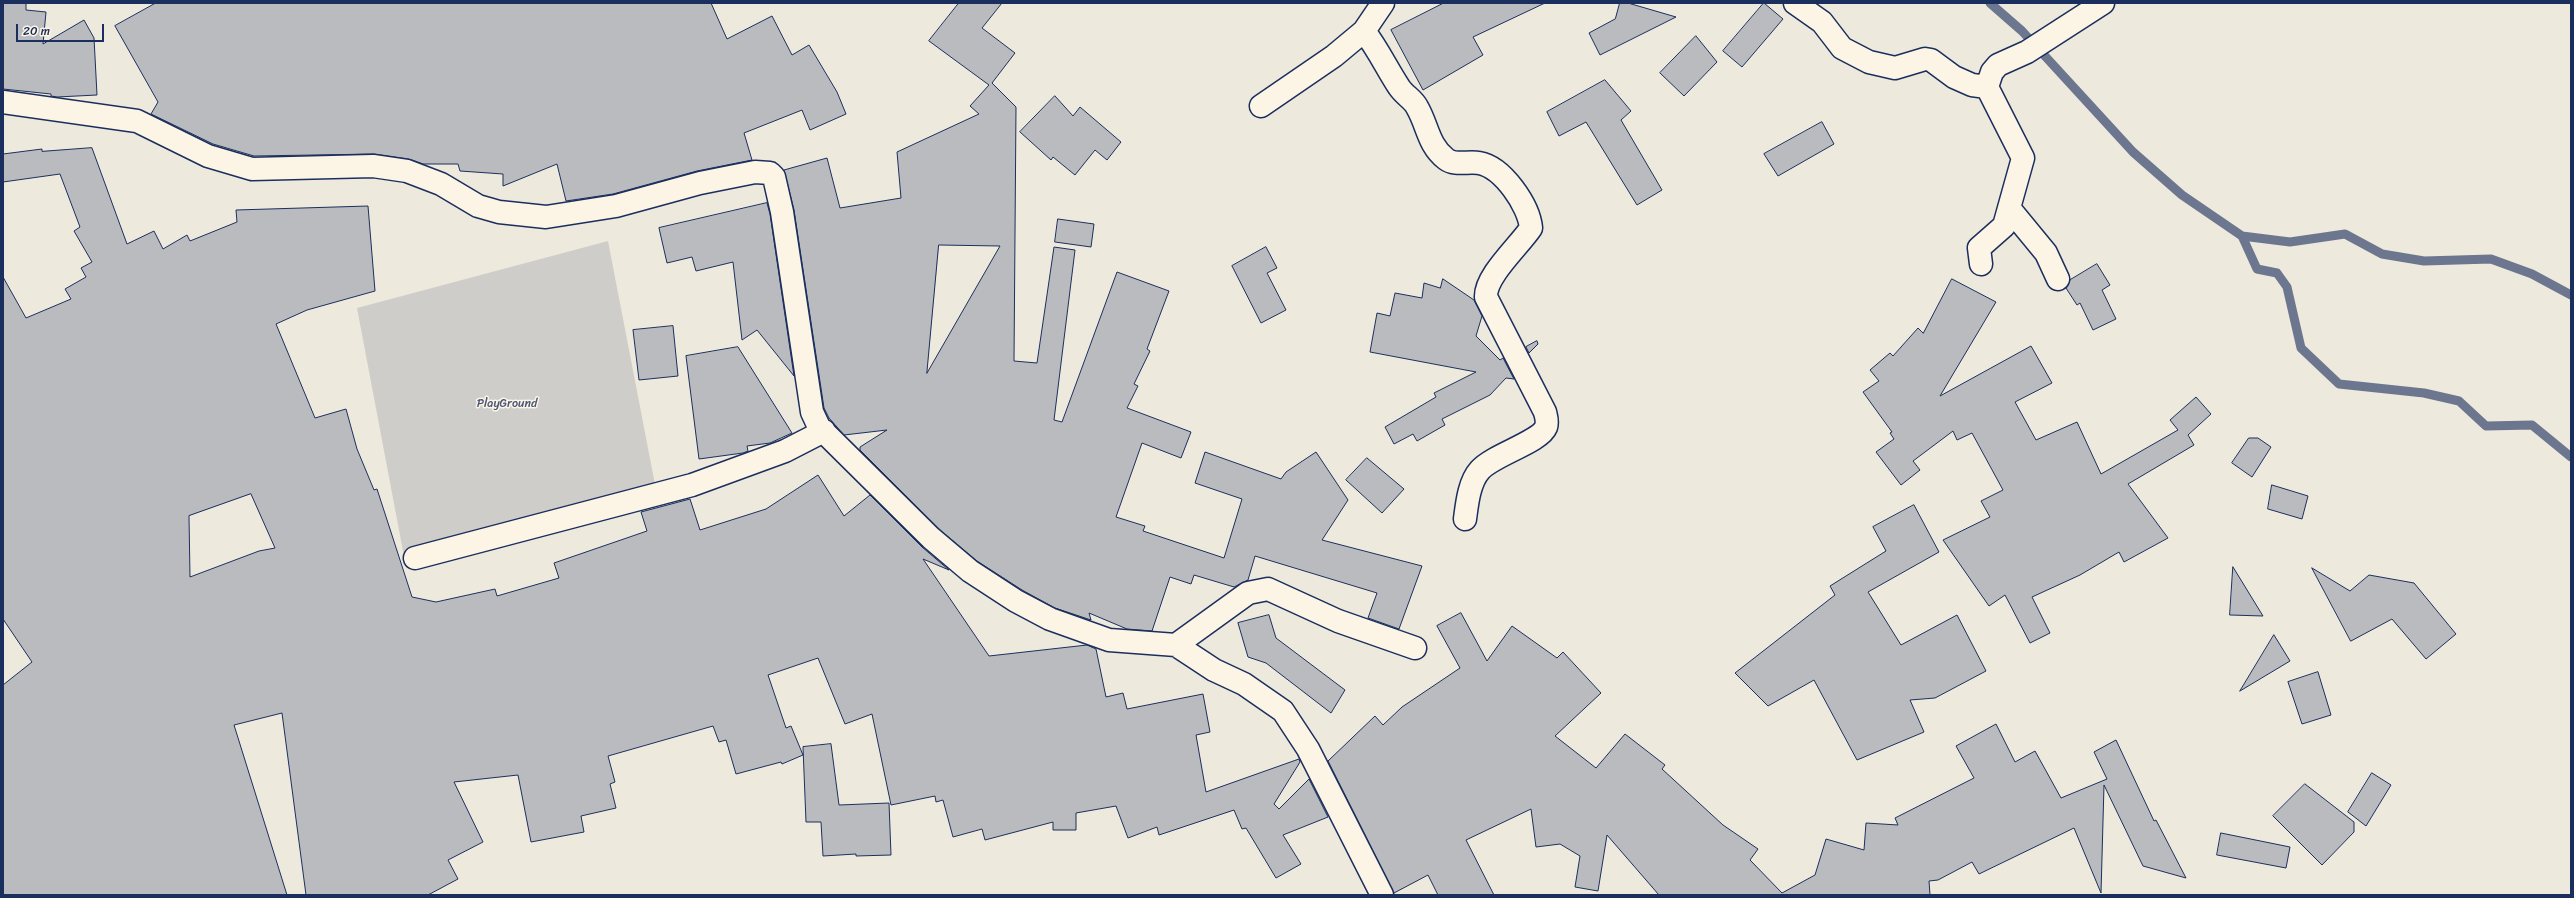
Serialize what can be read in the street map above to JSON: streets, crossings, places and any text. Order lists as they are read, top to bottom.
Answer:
{
  "parks": ["PlayGround"],
  "scale_bar": "20 m"
}
